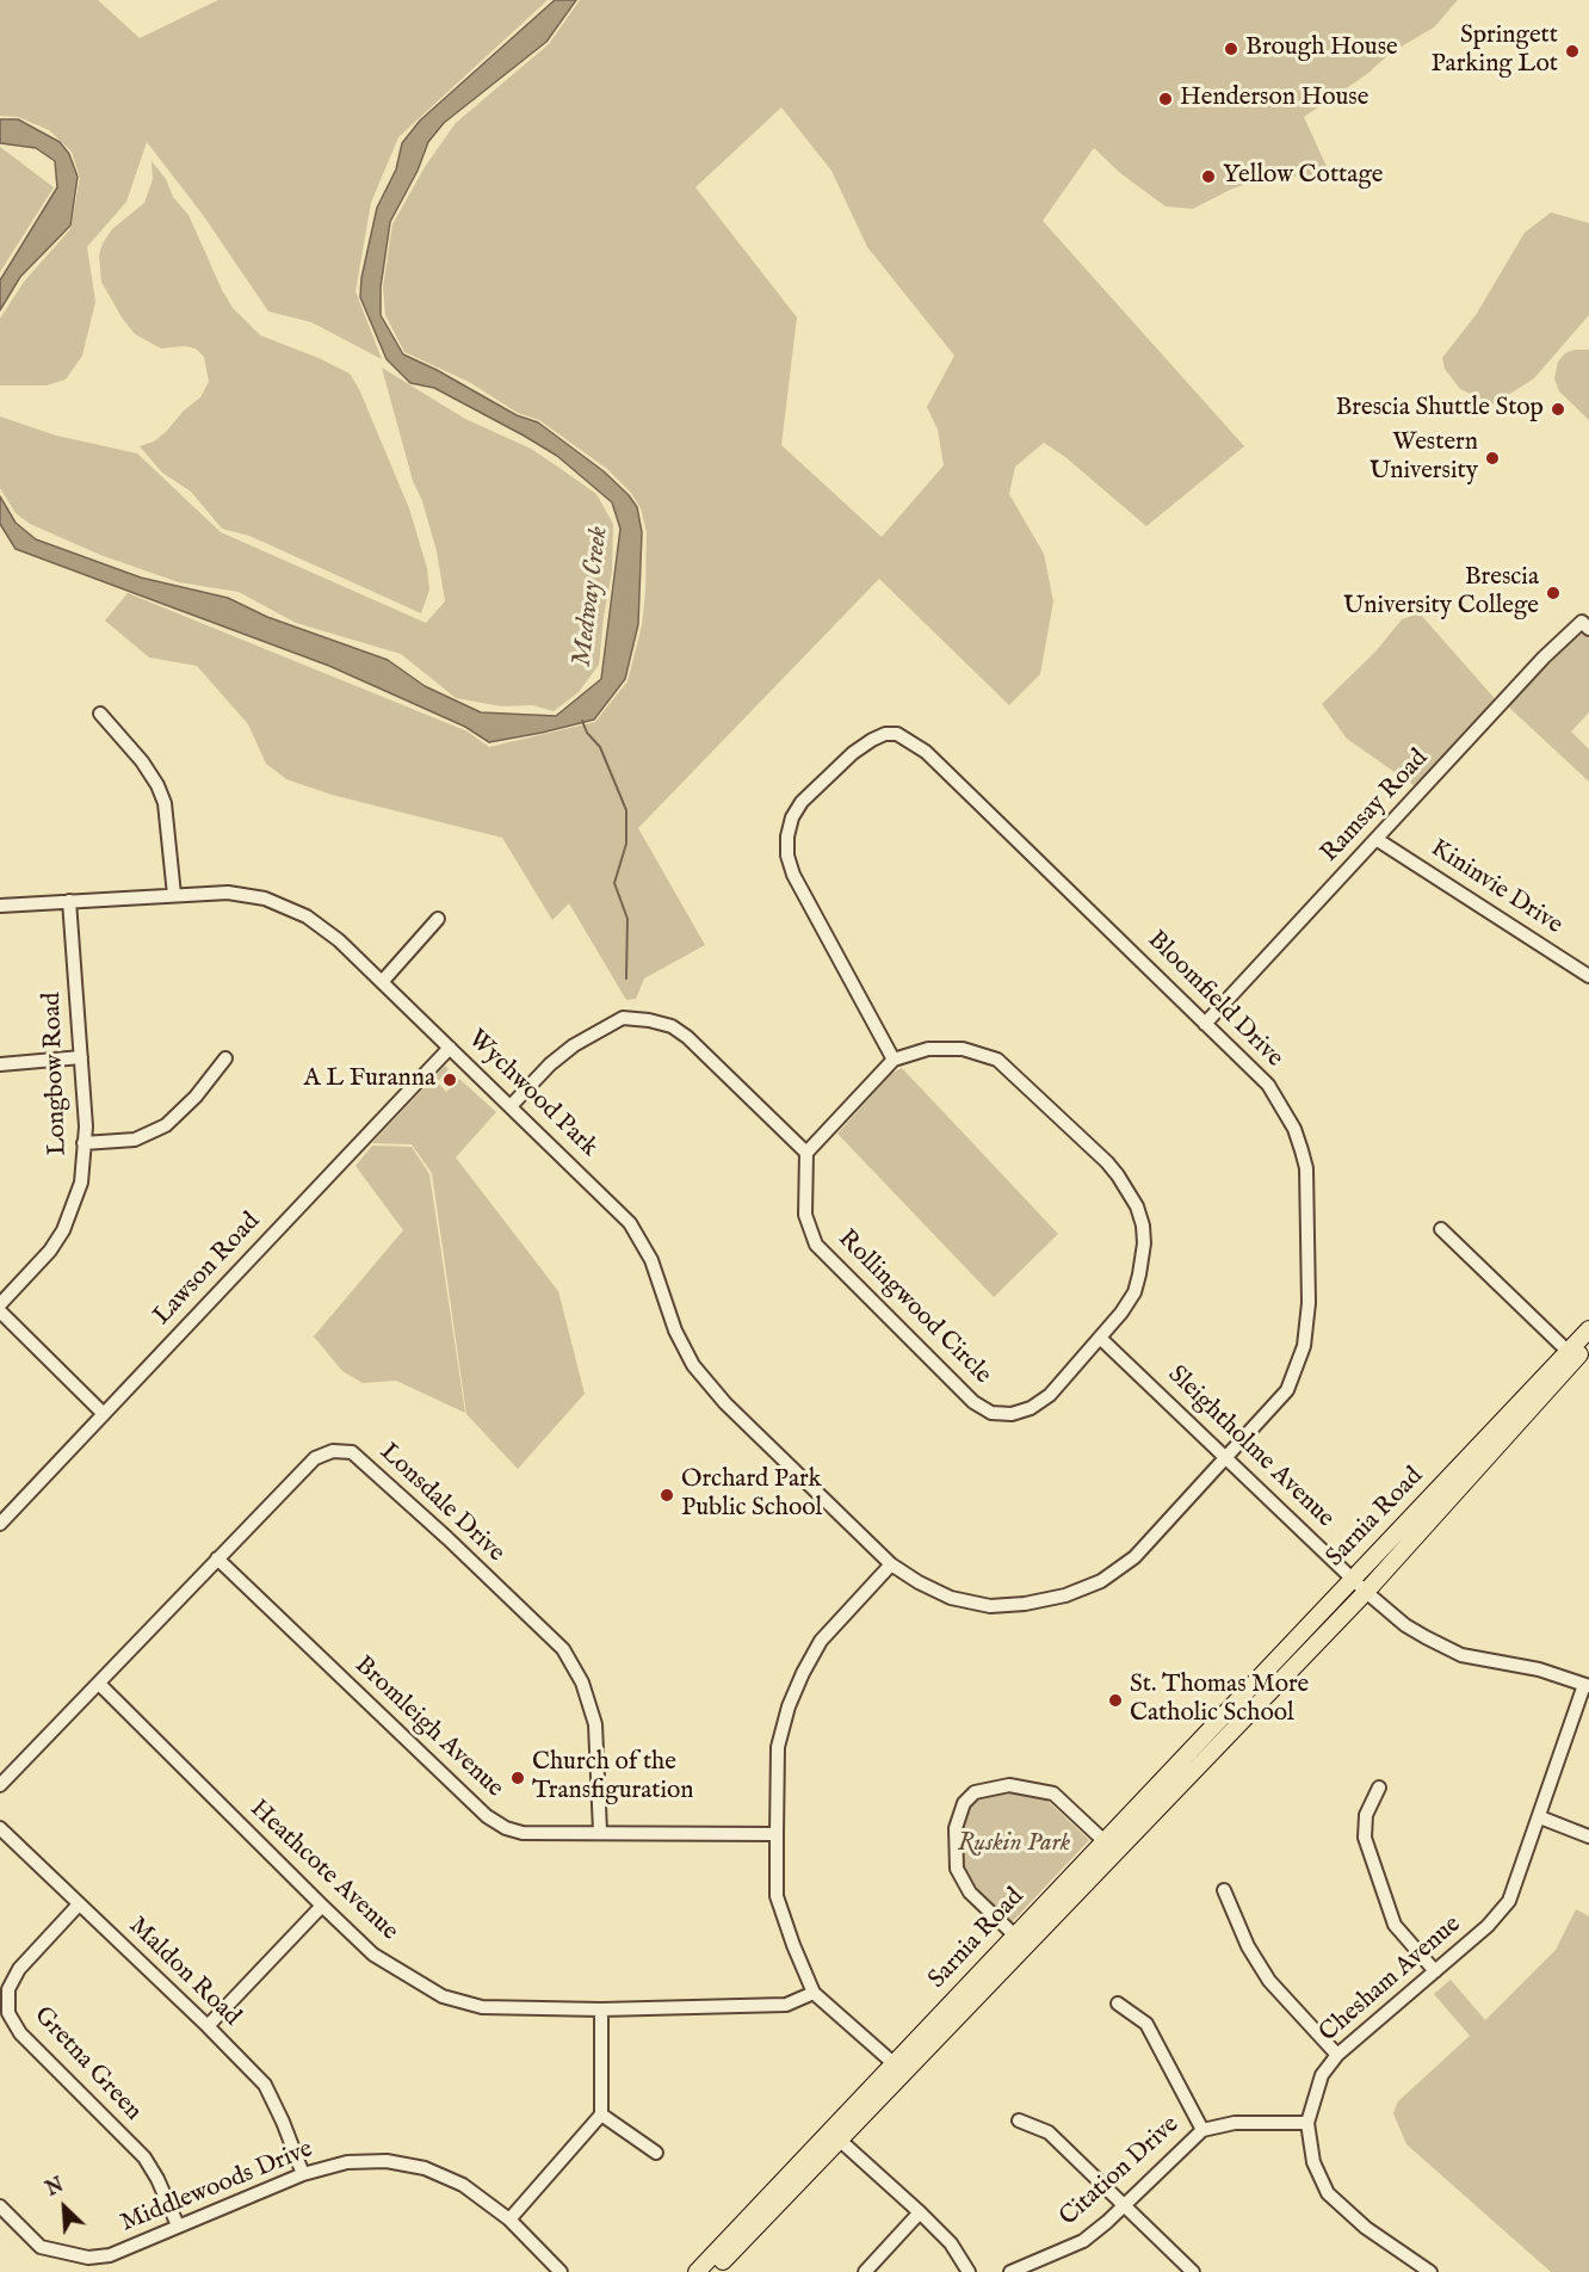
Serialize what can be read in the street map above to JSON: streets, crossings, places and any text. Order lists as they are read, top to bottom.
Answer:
{
  "streets": {
    "main road": ["Sarnia Road"],
    "street": [
      "Ramsay Road",
      "Kininvie Drive",
      "Bloomfield Drive",
      "Longbow Road",
      "Wychwood Park",
      "Lawson Road",
      "Rollingwood Circle",
      "Sleightholme Avenue",
      "Lonsdale Drive",
      "Bromleigh Avenue",
      "Heathcote Avenue",
      "Maldon Road",
      "Chesham Avenue",
      "Gretna Green",
      "Citation Drive",
      "Middlewoods Drive"
    ]
  },
  "crossings": [
    ["Ramsay Road", "Kininvie Drive"],
    ["Ramsay Road", "Bloomfield Drive"],
    ["Bloomfield Drive", "Wychwood Park"],
    ["Bloomfield Drive", "Rollingwood Circle"],
    ["Bloomfield Drive", "Sleightholme Avenue"],
    ["Longbow Road", "Wychwood Park"],
    ["Wychwood Park", "Lawson Road"],
    ["Rollingwood Circle", "Sleightholme Avenue"],
    ["Sleightholme Avenue", "Sarnia Road"],
    ["Sleightholme Avenue", "Chesham Avenue"],
    ["Lonsdale Drive", "Bromleigh Avenue"],
    ["Lonsdale Drive", "Heathcote Avenue"],
    ["Maldon Road", "Gretna Green"],
    ["Maldon Road", "Middlewoods Drive"],
    ["Chesham Avenue", "Citation Drive"],
    ["Gretna Green", "Middlewoods Drive"]
  ],
  "water": ["Medway Creek"],
  "parks": ["Ruskin Park"],
  "places": [
    "Brough House",
    "Springett Parking Lot",
    "Henderson House",
    "Yellow Cottage",
    "Brescia Shuttle Stop",
    "Western University",
    "Brescia University College",
    "A L Furanna",
    "Orchard Park Public School",
    "St. Thomas More Catholic School",
    "Church of the Transfiguration"
  ],
  "north": "top left"
}
